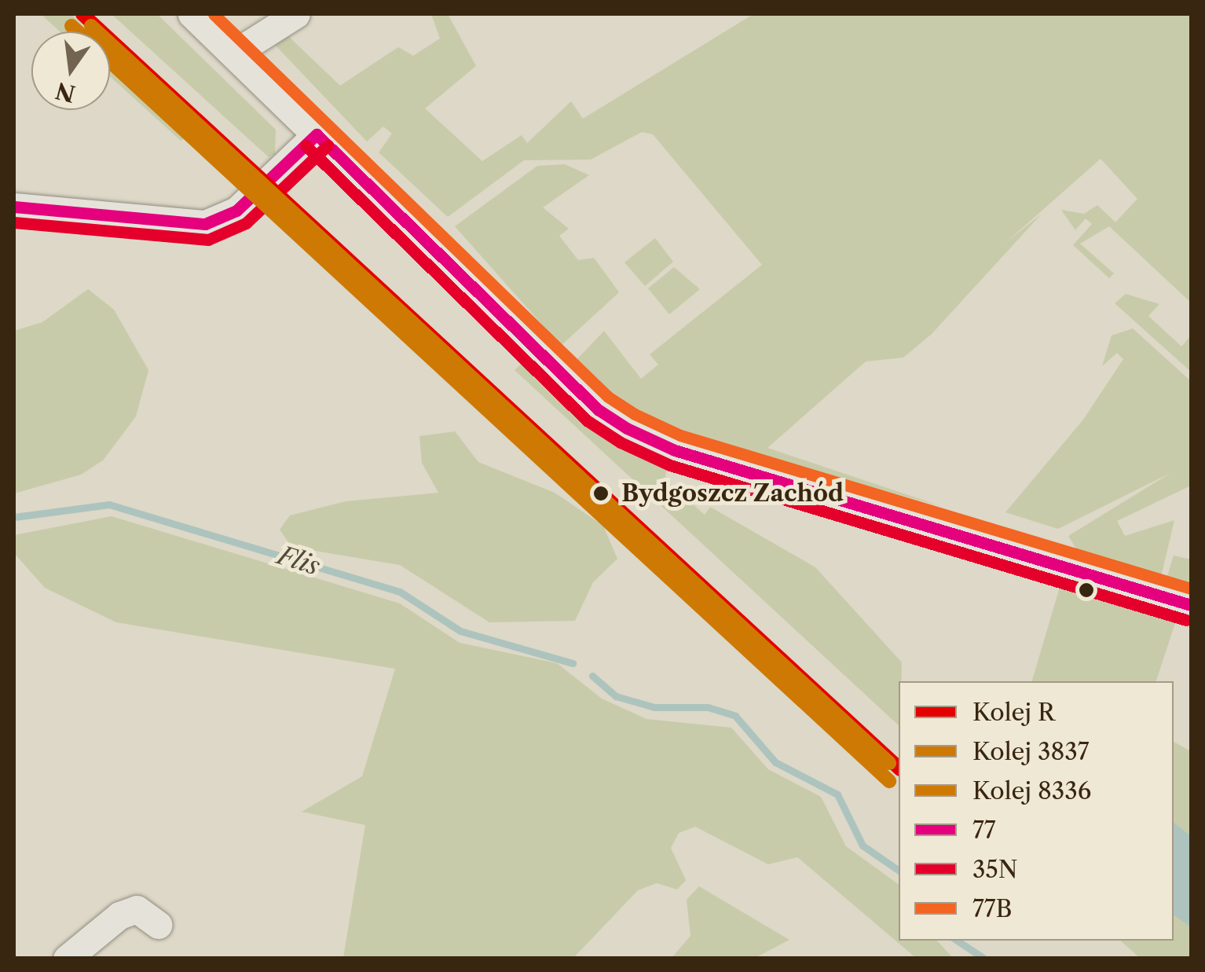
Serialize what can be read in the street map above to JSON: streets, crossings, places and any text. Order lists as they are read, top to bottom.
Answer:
{
  "water": ["Flis"],
  "places": ["Bydgoszcz Zachód"],
  "lines": [
    "rail line R",
    "transit line 77B",
    "rail line 3837",
    "rail line 8336",
    "transit line 77",
    "transit line 35N"
  ],
  "legend": [
    "Kolej R",
    "Kolej 3837",
    "Kolej 8336",
    "77",
    "35N",
    "77B"
  ],
  "north": "bottom"
}
